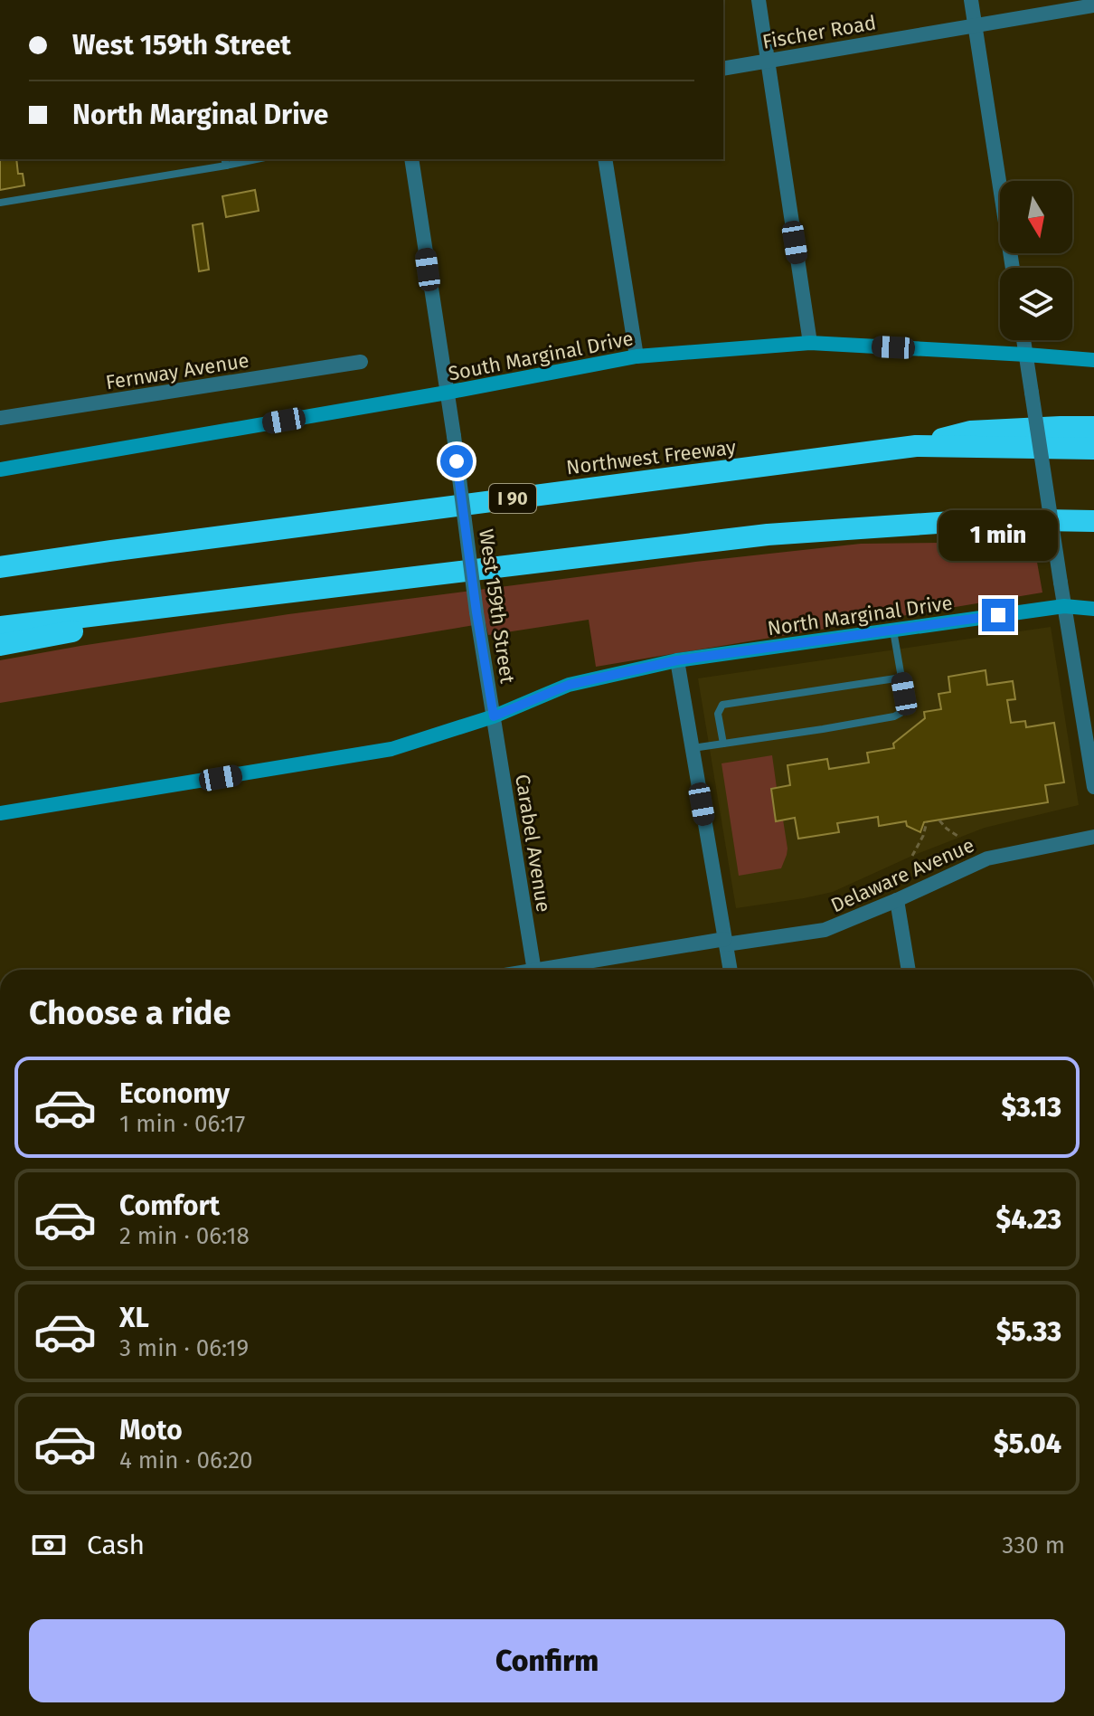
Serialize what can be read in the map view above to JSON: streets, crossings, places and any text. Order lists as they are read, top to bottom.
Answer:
{
  "streets": {
    "highway": ["Northwest Freeway", "I 90"],
    "main road": ["South Marginal Drive", "North Marginal Drive"],
    "street": [
      "Fischer Road",
      "Fernway Avenue",
      "West 159th Street",
      "Carabel Avenue",
      "Delaware Avenue"
    ]
  },
  "crossings": [
    ["South Marginal Drive", "West 159th Street"],
    ["West 159th Street", "North Marginal Drive"],
    ["West 159th Street", "Carabel Avenue"],
    ["North Marginal Drive", "Carabel Avenue"]
  ],
  "north": "bottom",
  "page": {
    "banner": ["West 159th Street", "North Marginal Drive"],
    "bubble": "1 min",
    "heading": "Choose a ride",
    "list": [
      {
        "name": "Economy",
        "note": "1 min · 06:17",
        "value": "$3.13"
      },
      {
        "name": "Comfort",
        "note": "2 min · 06:18",
        "value": "$4.23"
      },
      {
        "name": "XL",
        "note": "3 min · 06:19",
        "value": "$5.33"
      },
      {
        "name": "Moto",
        "note": "4 min · 06:20",
        "value": "$5.04"
      }
    ],
    "pay": ["Cash", "330 m"],
    "buttons": "Confirm"
  }
}
